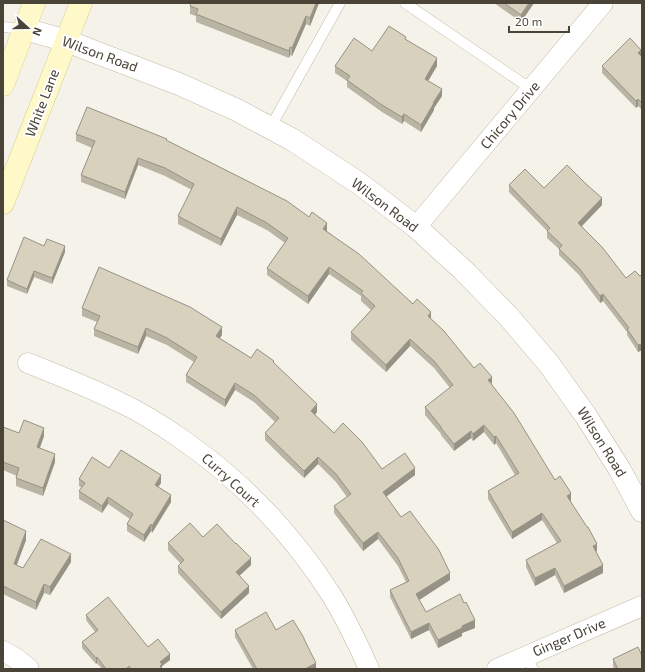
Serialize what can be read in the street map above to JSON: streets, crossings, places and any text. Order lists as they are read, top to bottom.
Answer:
{
  "streets": {
    "main road": ["White Lane"],
    "street": [
      "Wilson Road",
      "Chicory Drive",
      "Curry Court",
      "Ginger Drive"
    ]
  },
  "crossings": [
    ["Wilson Road", "White Lane"],
    ["Wilson Road", "Chicory Drive"]
  ],
  "scale_bar": "20 m",
  "north": "right"
}
